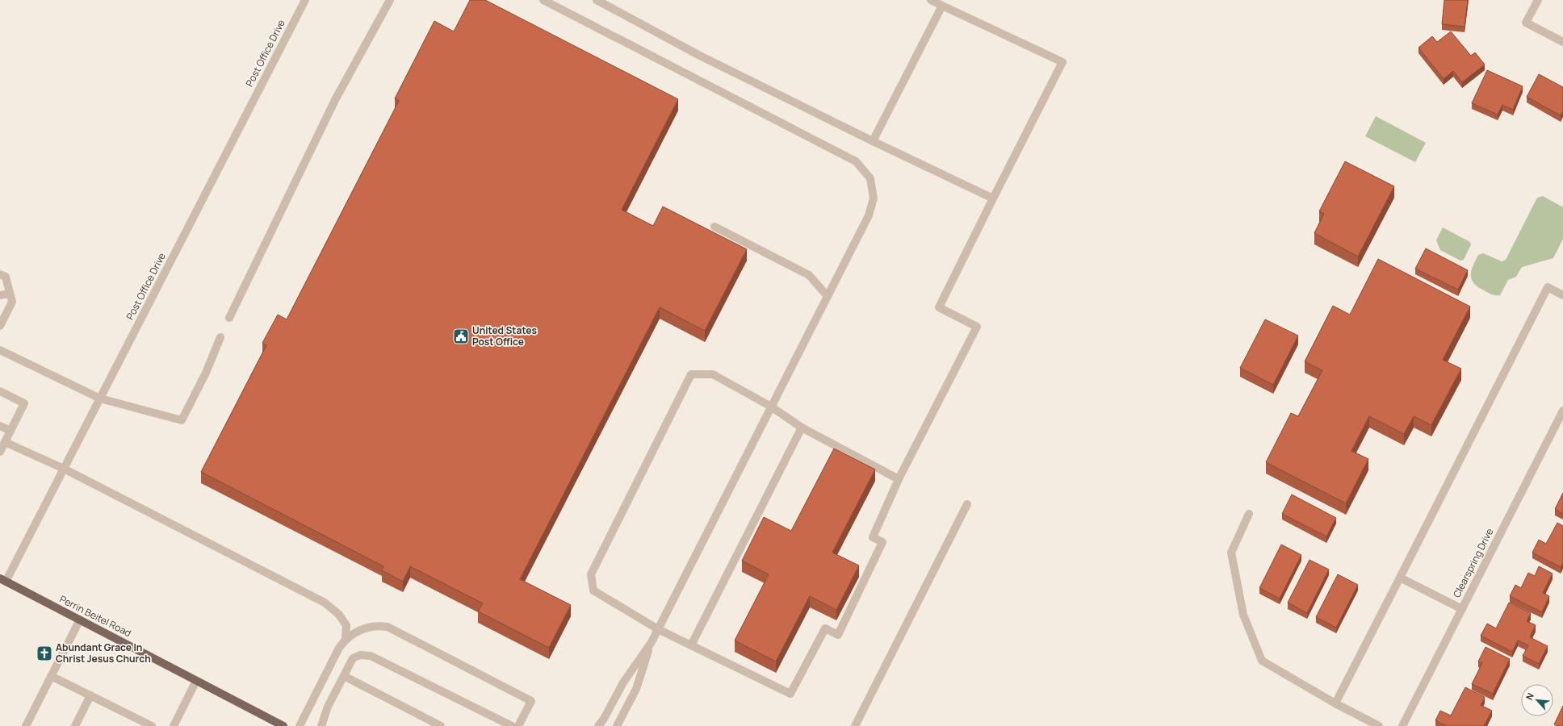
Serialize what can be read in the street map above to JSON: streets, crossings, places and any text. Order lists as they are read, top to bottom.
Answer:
{
  "streets": {
    "main road": ["Perrin Beitel Road"],
    "street": ["Post Office Drive", "Clearspring Drive"]
  },
  "crossings": [
    ["Post Office Drive", "Perrin Beitel Road"]
  ],
  "places": {
    "public building": ["United States Post Office"],
    "church": ["Abundant Grace In Christ Jesus Church"]
  },
  "north": "top left"
}
